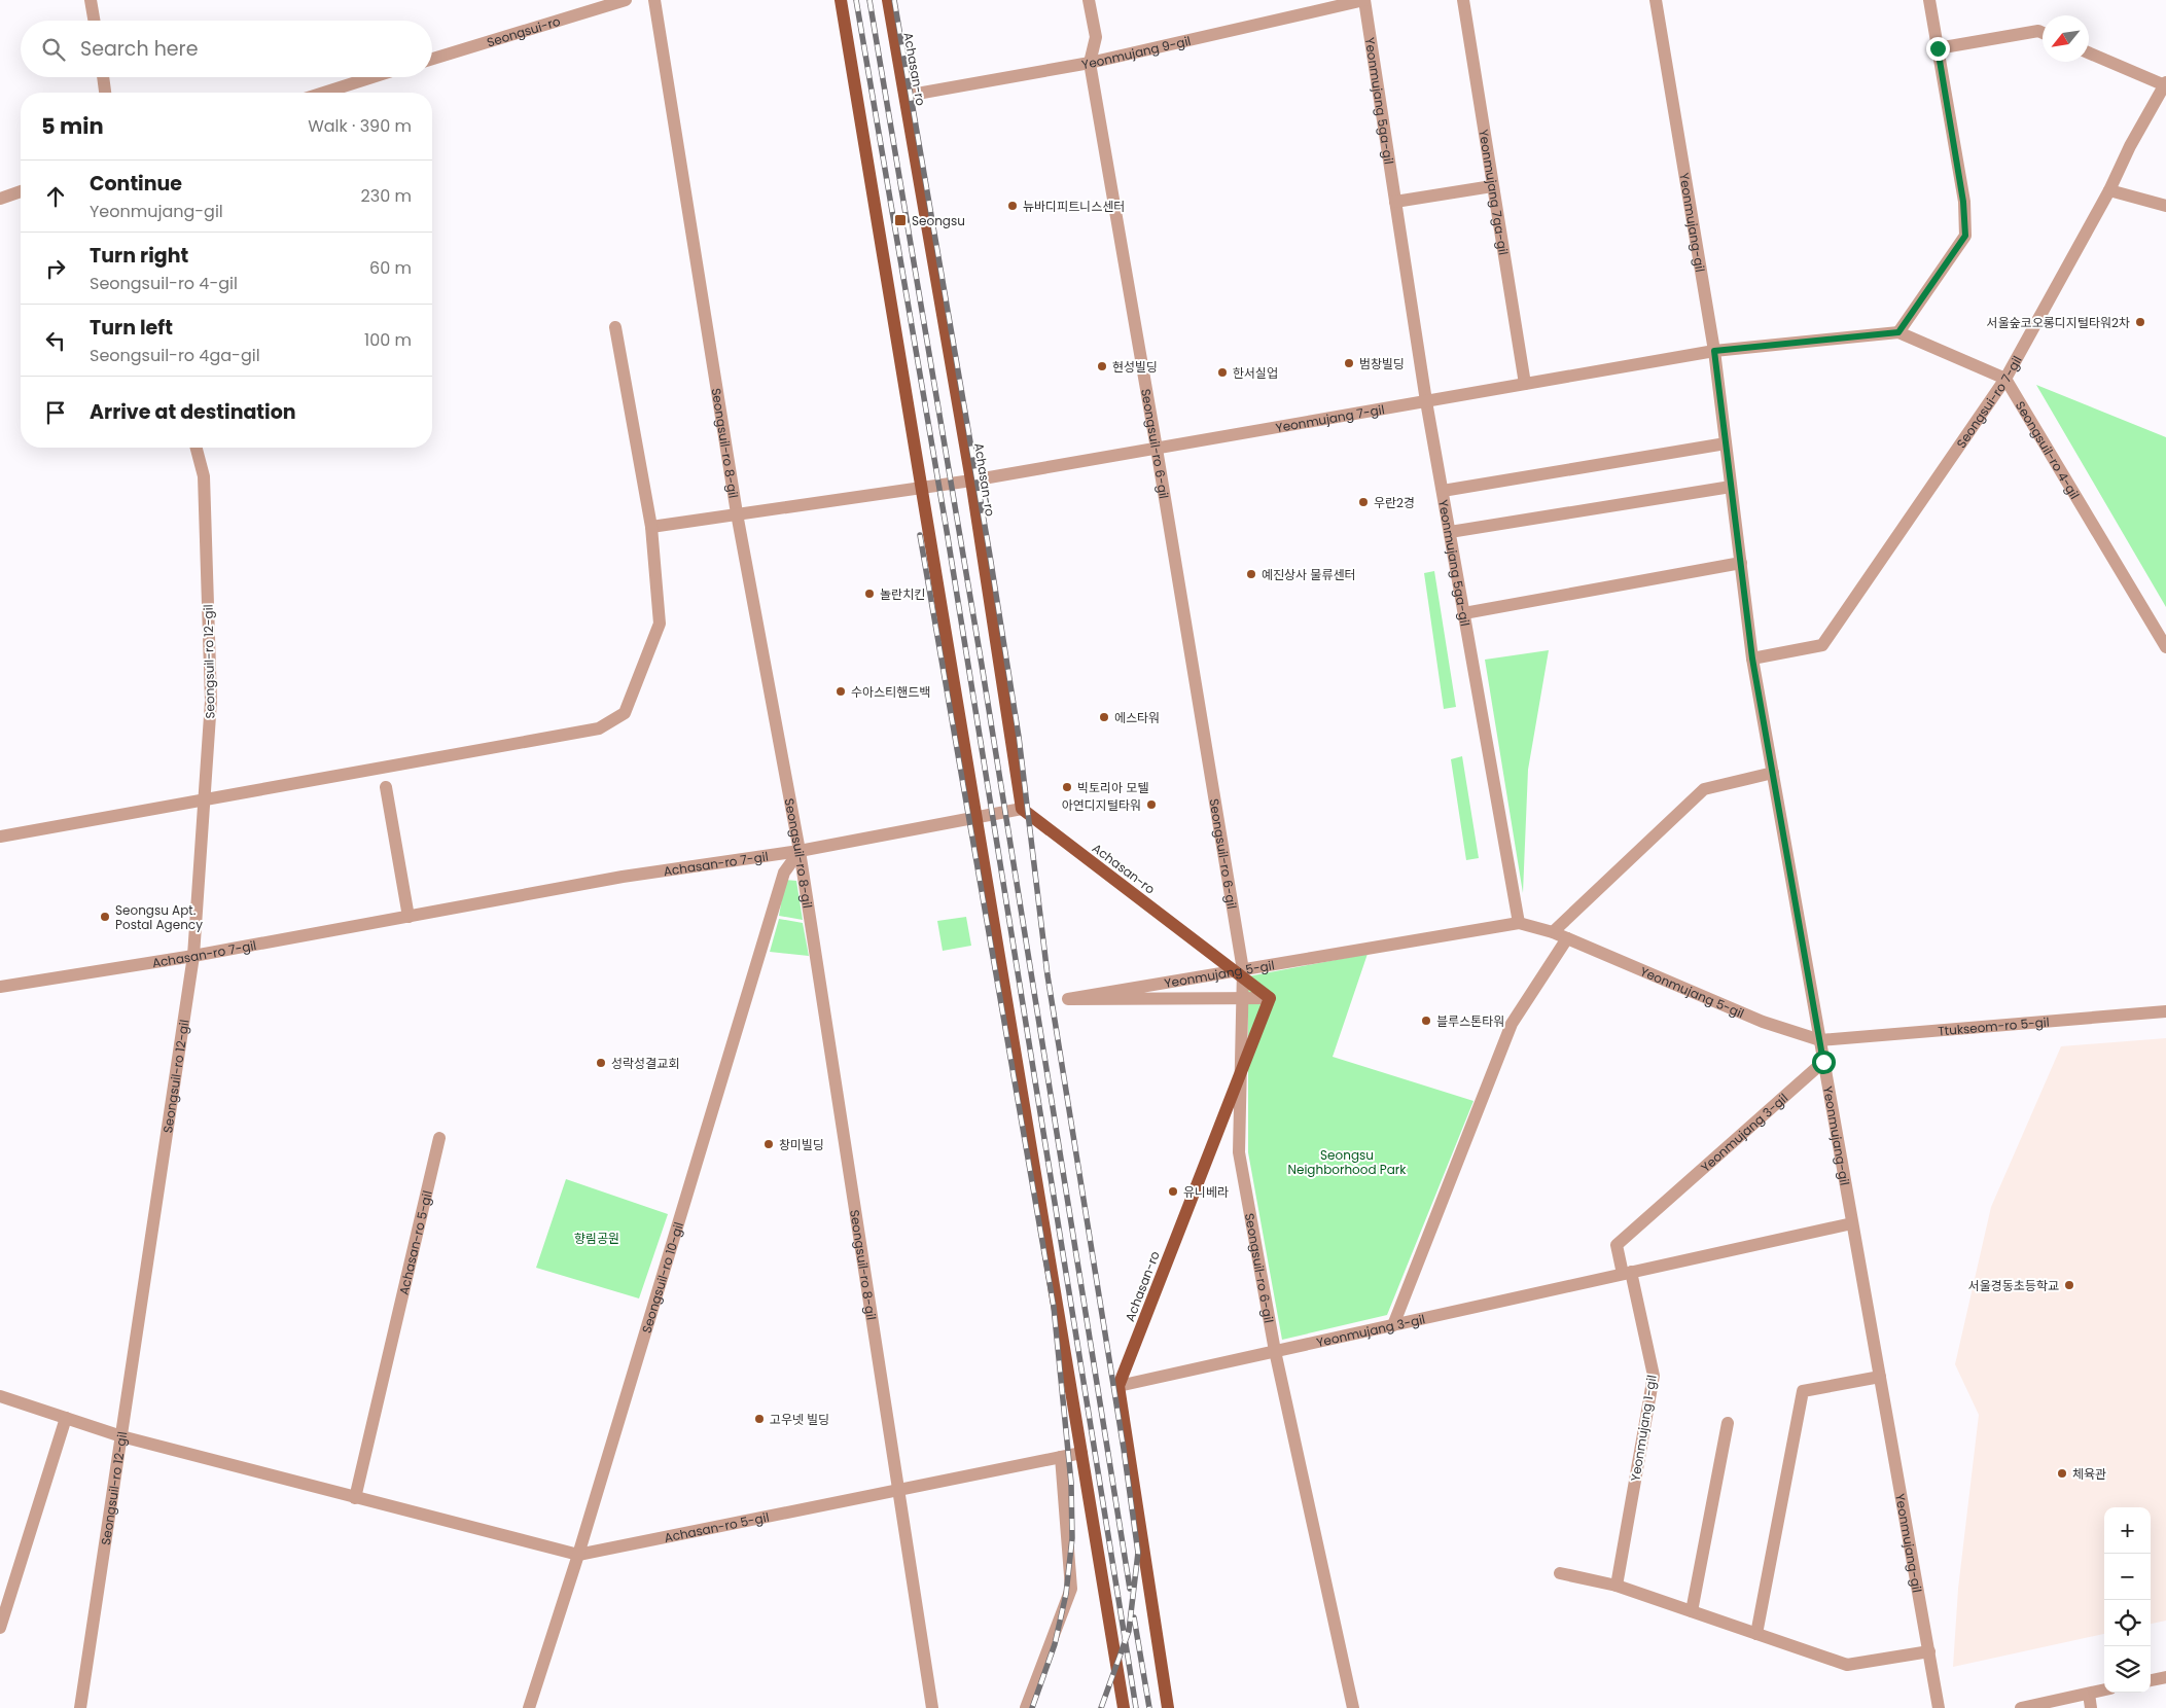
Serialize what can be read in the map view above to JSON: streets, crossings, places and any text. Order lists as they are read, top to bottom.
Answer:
{
  "streets": {
    "main road": ["Achasan-ro"],
    "street": [
      "Seongsui-ro",
      "Yeonmujang 9-gil",
      "Yeonmujang 5ga-gil",
      "Yeonmujang 7ga-gil",
      "Yeonmujang-gil",
      "Seongsui-ro 7-gil",
      "Yeonmujang 7-gil",
      "Seongsuil-ro 8-gil",
      "Seongsuil-ro 6-gil",
      "Seongsuil-ro 4-gil",
      "Seongsuil-ro 12-gil",
      "Achasan-ro 7-gil",
      "Yeonmujang 5-gil",
      "Ttukseom-ro 5-gil",
      "Yeonmujang 3-gil",
      "Achasan-ro 5-gil",
      "Seongsuil-ro 10-gil",
      "Yeonmujang 1-gil"
    ]
  },
  "crossings": [
    ["Yeonmujang 9-gil", "Achasan-ro"],
    ["Yeonmujang 9-gil", "Yeonmujang 5ga-gil"],
    ["Yeonmujang 9-gil", "Seongsuil-ro 6-gil"],
    ["Achasan-ro", "Yeonmujang 7-gil"],
    ["Achasan-ro", "Achasan-ro 7-gil"],
    ["Achasan-ro", "Yeonmujang 5-gil"],
    ["Achasan-ro", "Yeonmujang 3-gil"],
    ["Yeonmujang 5ga-gil", "Yeonmujang 7-gil"],
    ["Yeonmujang 5ga-gil", "Yeonmujang 5-gil"],
    ["Yeonmujang 7ga-gil", "Yeonmujang 7-gil"],
    ["Yeonmujang-gil", "Seongsui-ro 7-gil"],
    ["Yeonmujang-gil", "Yeonmujang 7-gil"],
    ["Yeonmujang-gil", "Yeonmujang 5-gil"],
    ["Yeonmujang-gil", "Ttukseom-ro 5-gil"],
    ["Yeonmujang-gil", "Yeonmujang 3-gil"],
    ["Seongsui-ro 7-gil", "Seongsuil-ro 4-gil"],
    ["Yeonmujang 7-gil", "Seongsuil-ro 8-gil"],
    ["Yeonmujang 7-gil", "Seongsuil-ro 6-gil"],
    ["Seongsuil-ro 8-gil", "Achasan-ro 7-gil"],
    ["Seongsuil-ro 8-gil", "Achasan-ro 5-gil"],
    ["Seongsuil-ro 8-gil", "Seongsuil-ro 10-gil"],
    ["Seongsuil-ro 6-gil", "Yeonmujang 5-gil"],
    ["Seongsuil-ro 6-gil", "Yeonmujang 3-gil"],
    ["Seongsuil-ro 12-gil", "Achasan-ro 7-gil"],
    ["Seongsuil-ro 12-gil", "Achasan-ro 5-gil"],
    ["Achasan-ro 7-gil", "Seongsuil-ro 10-gil"],
    ["Yeonmujang 5-gil", "Ttukseom-ro 5-gil"],
    ["Yeonmujang 3-gil", "Yeonmujang 1-gil"],
    ["Achasan-ro 5-gil", "Seongsuil-ro 10-gil"]
  ],
  "parks": ["Seongsu Neighborhood Park", "향림공원"],
  "places": {
    "other": [
      "뉴바디피트니스센터",
      "서울숲코오롱디지털타워2차",
      "범창빌딩",
      "현성빌딩",
      "한서실업",
      "우란2경",
      "예진상사 물류센터",
      "놀란치킨",
      "수아스티핸드백",
      "에스타워",
      "빅토리아 모텔",
      "아연디지털타워",
      "Seongsu Apt. Postal Agency",
      "블루스톤타워",
      "성락성결교회",
      "창미빌딩",
      "유니베라",
      "서울경동초등학교",
      "고우넷 빌딩",
      "체육관"
    ],
    "transit": ["Seongsu"]
  },
  "north": "bottom left",
  "page": {
    "search": "Search here",
    "heading": ["5 min", "Walk · 390 m"],
    "list": [
      ["Continue", "Yeonmujang-gil", "230 m"],
      ["Turn right", "Seongsuil-ro 4-gil", "60 m"],
      ["Turn left", "Seongsuil-ro 4ga-gil", "100 m"],
      "Arrive at destination"
    ],
    "map_buttons": ["+", "−"]
  }
}
